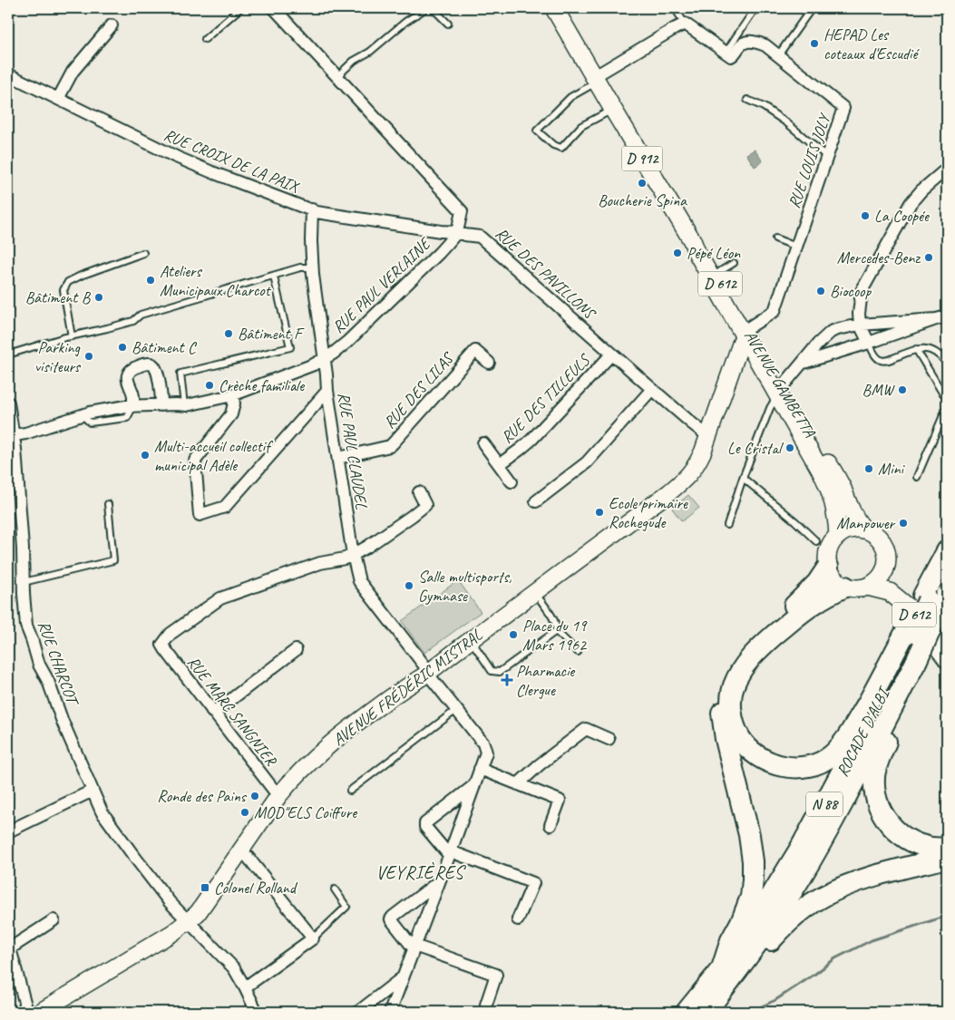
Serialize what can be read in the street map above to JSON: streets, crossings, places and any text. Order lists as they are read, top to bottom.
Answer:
{
  "streets": {
    "highway": ["ROCADE D'ALBI", "N 88"],
    "main road": ["D 912", "D 612", "AVENUE GAMBETTA"],
    "street": [
      "RUE CROIX DE LA PAIX",
      "RUE LOUIS JOLY",
      "RUE DES PAVILLONS",
      "RUE PAUL VERLAINE",
      "RUE DES LILAS",
      "RUE DES TILLEULS",
      "RUE PAUL CLAUDEL",
      "RUE CHARCOT",
      "AVENUE FRÉDÉRIC MISTRAL",
      "RUE MARC SANGNIER"
    ]
  },
  "crossings": [
    ["RUE CROIX DE LA PAIX", "RUE DES PAVILLONS"],
    ["RUE CROIX DE LA PAIX", "RUE PAUL VERLAINE"],
    ["RUE CROIX DE LA PAIX", "RUE PAUL CLAUDEL"],
    ["RUE LOUIS JOLY", "D 612"],
    ["RUE LOUIS JOLY", "AVENUE GAMBETTA"],
    ["RUE LOUIS JOLY", "AVENUE FRÉDÉRIC MISTRAL"],
    ["RUE DES PAVILLONS", "RUE PAUL VERLAINE"],
    ["RUE DES PAVILLONS", "RUE DES TILLEULS"],
    ["RUE DES PAVILLONS", "AVENUE FRÉDÉRIC MISTRAL"],
    ["D 612", "AVENUE GAMBETTA"],
    ["D 612", "AVENUE FRÉDÉRIC MISTRAL"],
    ["RUE PAUL VERLAINE", "RUE PAUL CLAUDEL"],
    ["RUE PAUL VERLAINE", "RUE CHARCOT"],
    ["AVENUE GAMBETTA", "AVENUE FRÉDÉRIC MISTRAL"],
    ["RUE DES LILAS", "RUE PAUL CLAUDEL"],
    ["RUE PAUL CLAUDEL", "AVENUE FRÉDÉRIC MISTRAL"],
    ["RUE PAUL CLAUDEL", "RUE MARC SANGNIER"],
    ["RUE CHARCOT", "AVENUE FRÉDÉRIC MISTRAL"],
    ["AVENUE FRÉDÉRIC MISTRAL", "RUE MARC SANGNIER"]
  ],
  "districts": ["VEYRIÈRES"],
  "places": {
    "other": [
      "HEPAD Les coteaux d'Escudié",
      "Boucherie Spina",
      "La Coopée",
      "Pépé Léon",
      "Mercedes-Benz",
      "Ateliers Municipaux Charcot",
      "Biocoop",
      "Bâtiment B",
      "Bâtiment F",
      "Bâtiment C",
      "Parking visiteurs",
      "Crèche familiale",
      "BMW",
      "Le Cristal",
      "Multi-accueil collectif municipal Adèle",
      "Mini",
      "Ecole primaire Rochegude",
      "Manpower",
      "Salle multisports, Gymnase",
      "Place du 19 Mars 1962",
      "Ronde des Pains",
      "MOD\"ELS Coiffure"
    ],
    "health": ["Pharmacie Clergue"],
    "transit": ["Colonel Rolland"]
  }
}
